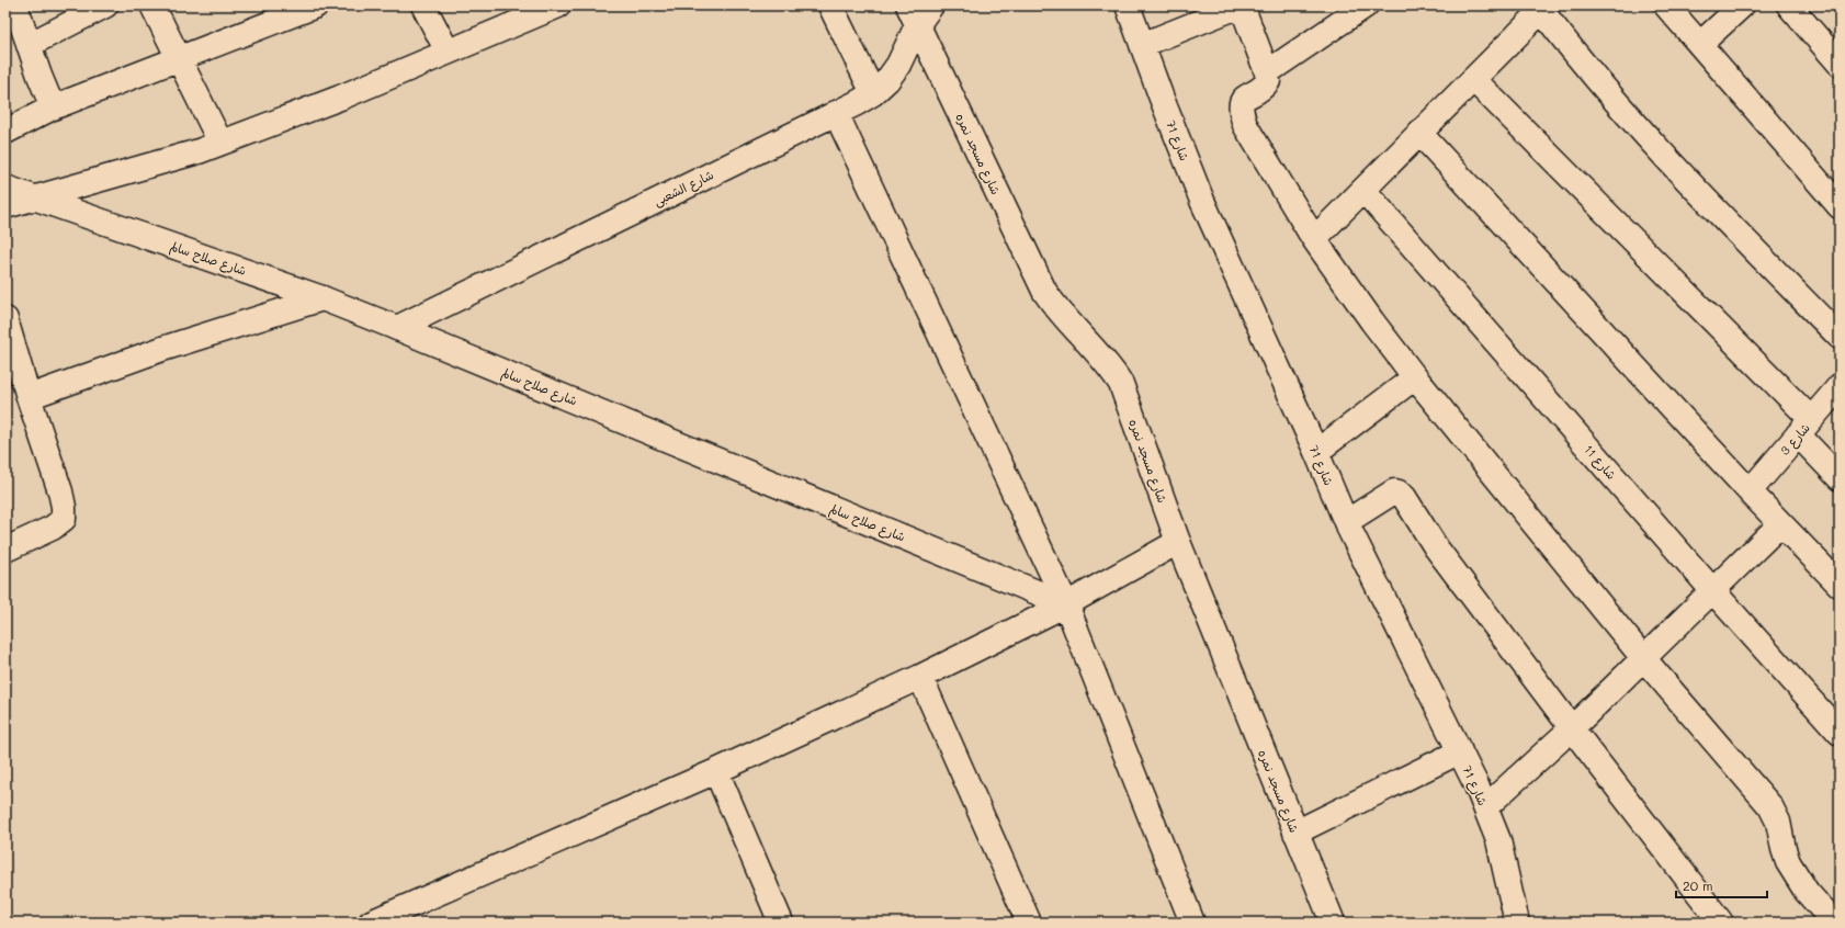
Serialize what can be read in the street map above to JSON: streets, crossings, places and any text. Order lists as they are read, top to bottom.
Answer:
{
  "streets": {
    "street": [
      "شارع 71",
      "شارع مسجد نمره",
      "شارع الشعبى",
      "شارع صلاح سالم",
      "شارع 3",
      "شارع 11"
    ]
  },
  "crossings": [
    ["شارع مسجد نمره", "شارع الشعبى"],
    ["شارع الشعبى", "شارع صلاح سالم"]
  ],
  "scale_bar": "20 m"
}
